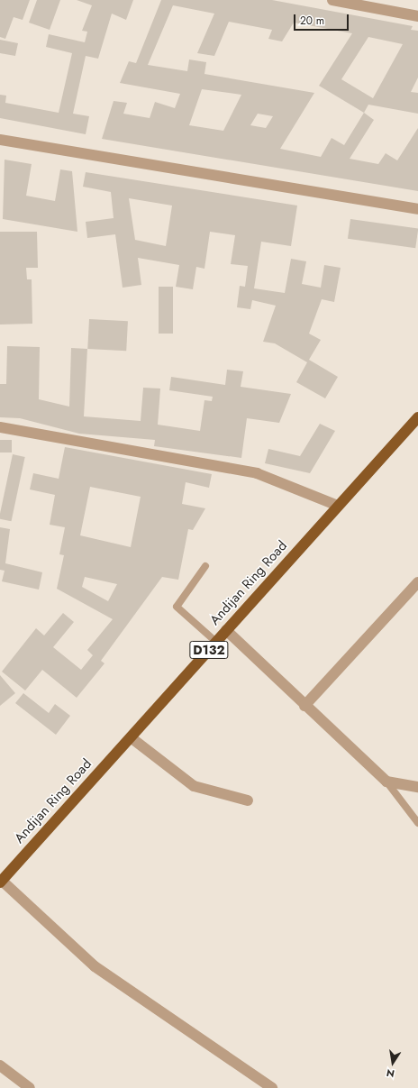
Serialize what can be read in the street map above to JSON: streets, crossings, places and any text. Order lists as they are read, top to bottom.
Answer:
{
  "streets": {
    "highway": ["Andijan Ring Road", "D132"]
  },
  "scale_bar": "20 m",
  "north": "bottom"
}
